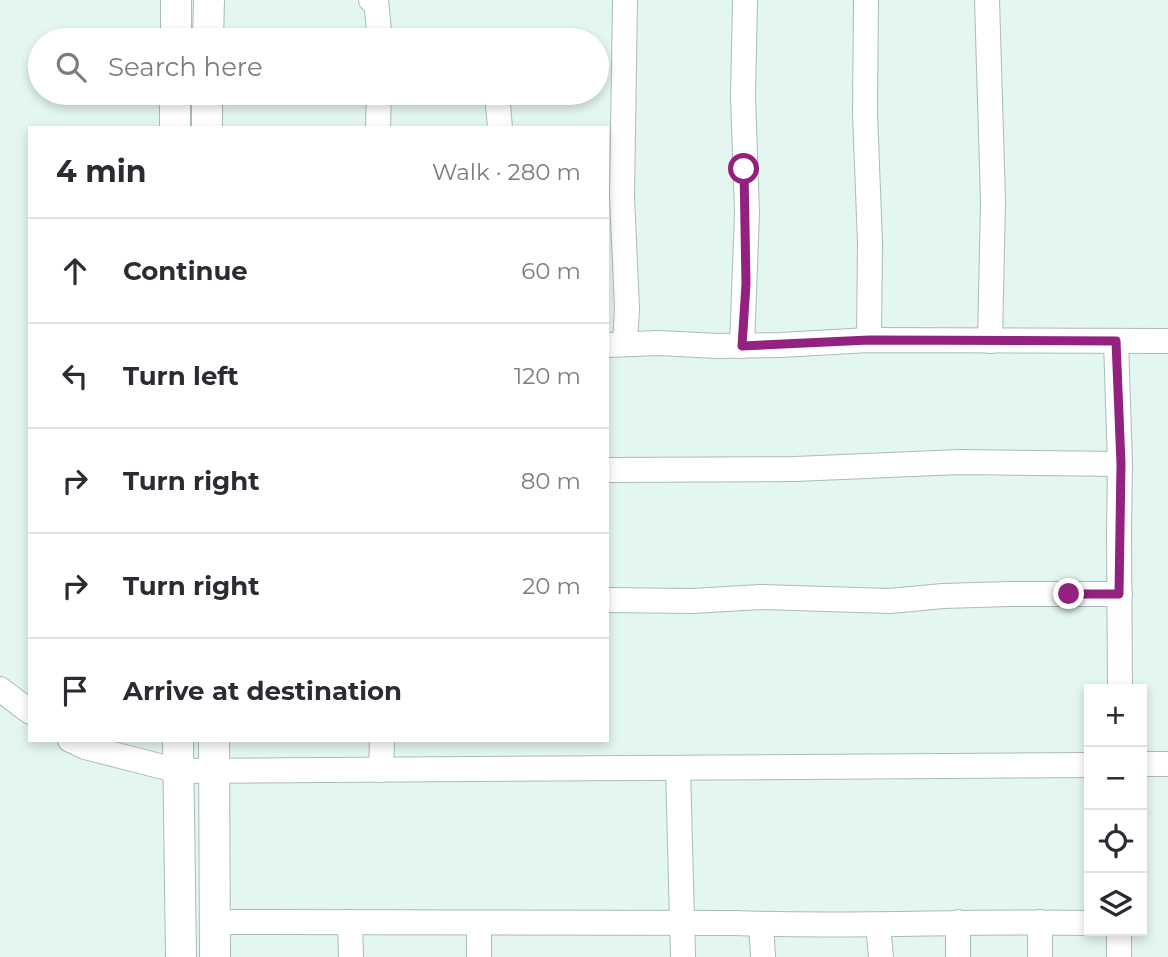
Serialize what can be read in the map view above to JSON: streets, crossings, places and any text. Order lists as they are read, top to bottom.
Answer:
{
  "page": {
    "search": "Search here",
    "heading": ["4 min", "Walk · 280 m"],
    "list": [
      ["Continue", "60 m"],
      ["Turn left", "120 m"],
      ["Turn right", "80 m"],
      ["Turn right", "20 m"],
      "Arrive at destination"
    ],
    "map_buttons": ["+", "−"]
  }
}
